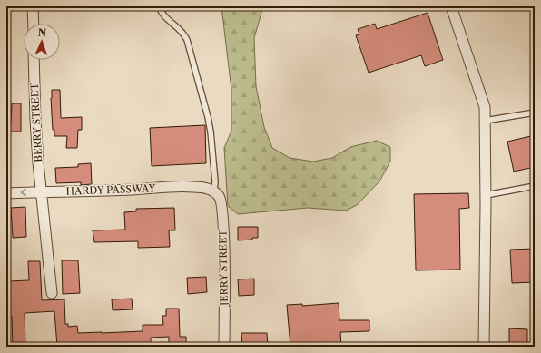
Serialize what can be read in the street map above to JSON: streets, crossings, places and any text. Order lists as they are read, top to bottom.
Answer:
{
  "streets": {
    "street": ["BERRY STREET", "HARDY PASSWAY", "JERRY STREET"]
  },
  "crossings": [
    ["BERRY STREET", "HARDY PASSWAY"],
    ["HARDY PASSWAY", "JERRY STREET"]
  ],
  "north": "top"
}
